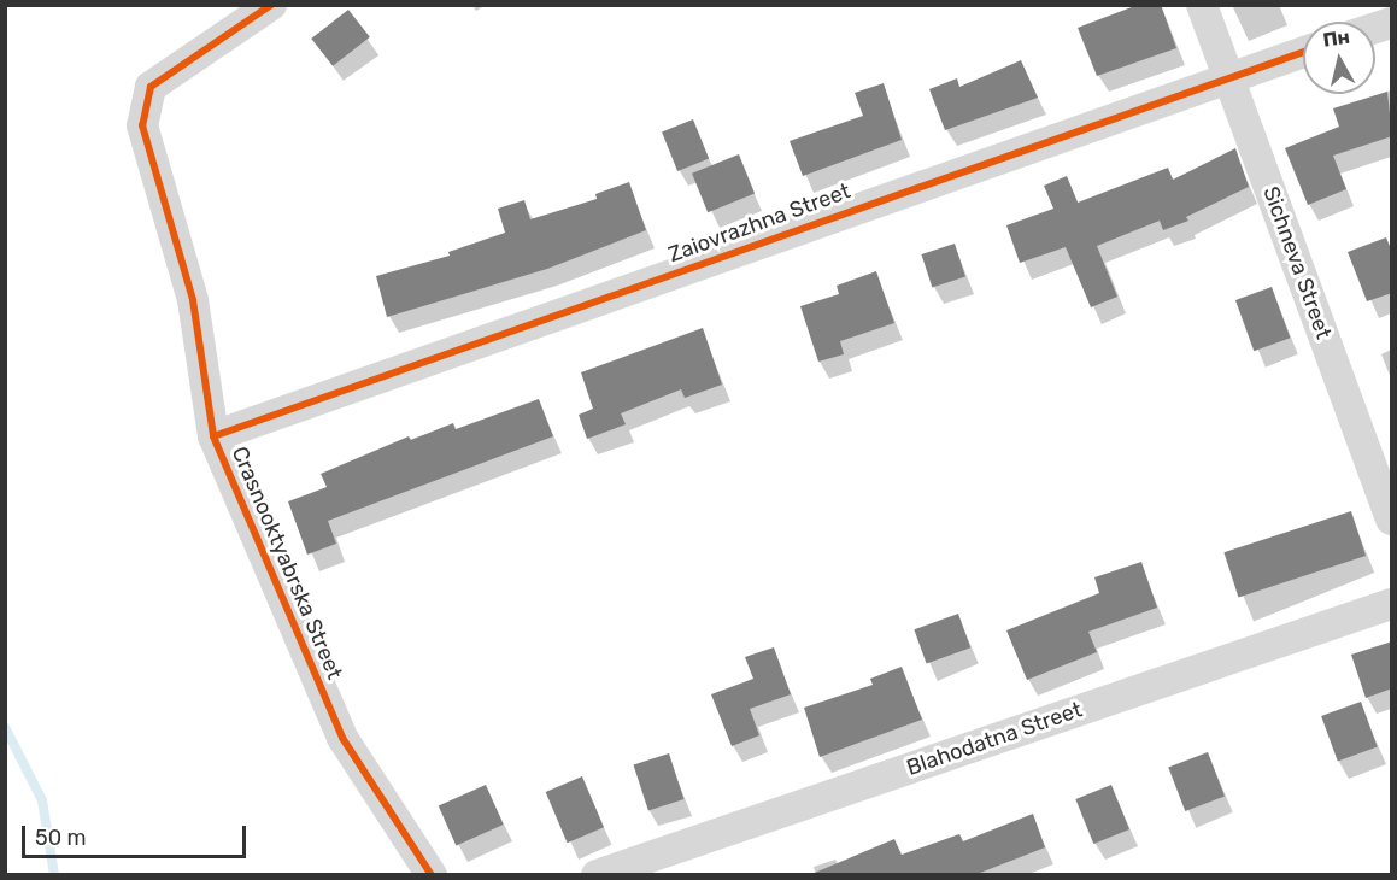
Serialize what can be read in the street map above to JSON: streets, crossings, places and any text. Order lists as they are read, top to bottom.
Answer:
{
  "streets": {
    "street": [
      "Zaiovrazhna Street",
      "Sichneva Street",
      "Crasnooktyabrska Street",
      "Blahodatna Street"
    ]
  },
  "crossings": [
    ["Zaiovrazhna Street", "Sichneva Street"],
    ["Zaiovrazhna Street", "Crasnooktyabrska Street"]
  ],
  "scale_bar": "50 m",
  "north": "top"
}
